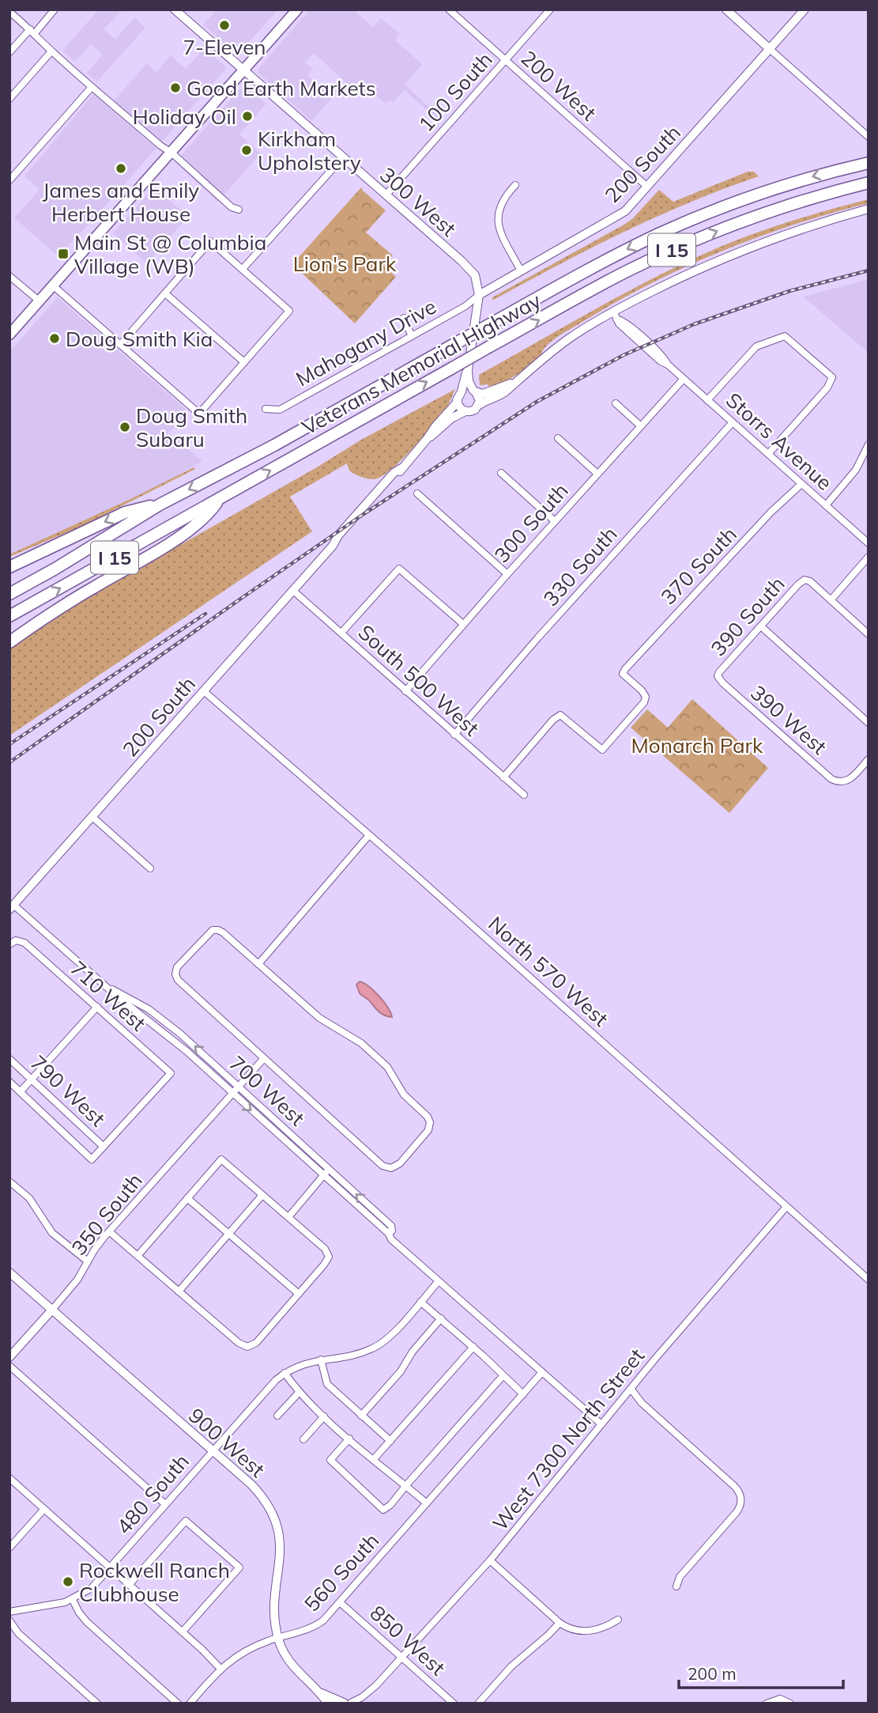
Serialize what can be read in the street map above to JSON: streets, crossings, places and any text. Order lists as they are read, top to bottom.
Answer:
{
  "streets": {
    "highway": ["I 15", "Veterans Memorial Highway"],
    "street": [
      "200 West",
      "100 South",
      "200 South",
      "300 West",
      "Mahogany Drive",
      "Storrs Avenue",
      "300 South",
      "370 South",
      "330 South",
      "390 South",
      "South 500 West",
      "390 West",
      "North 570 West",
      "710 West",
      "790 West",
      "700 West",
      "350 South",
      "West 7300 North Street",
      "900 West",
      "480 South",
      "560 South",
      "850 West"
    ]
  },
  "crossings": [
    ["200 West", "100 South"],
    ["200 West", "200 South"],
    ["100 South", "300 West"],
    ["200 South", "300 West"],
    ["200 South", "Mahogany Drive"],
    ["200 South", "South 500 West"],
    ["200 South", "North 570 West"],
    ["200 South", "700 West"],
    ["300 West", "Mahogany Drive"],
    ["Storrs Avenue", "300 South"],
    ["Storrs Avenue", "370 South"],
    ["Storrs Avenue", "330 South"],
    ["300 South", "South 500 West"],
    ["370 South", "South 500 West"],
    ["330 South", "South 500 West"],
    ["390 South", "390 West"],
    ["North 570 West", "West 7300 North Street"],
    ["710 West", "790 West"],
    ["700 West", "350 South"],
    ["700 West", "West 7300 North Street"],
    ["700 West", "480 South"],
    ["700 West", "560 South"],
    ["350 South", "900 West"],
    ["West 7300 North Street", "900 West"],
    ["West 7300 North Street", "850 West"],
    ["900 West", "480 South"],
    ["900 West", "560 South"],
    ["560 South", "850 West"]
  ],
  "parks": ["Lion's Park", "Monarch Park"],
  "places": {
    "other": [
      "7-Eleven",
      "Good Earth Markets",
      "Holiday Oil",
      "Kirkham Upholstery",
      "James and Emily Herbert House",
      "Doug Smith Kia",
      "Doug Smith Subaru",
      "Rockwell Ranch Clubhouse"
    ],
    "transit": ["Main St @ Columbia Village (WB)"]
  },
  "scale_bar": "200 m"
}
